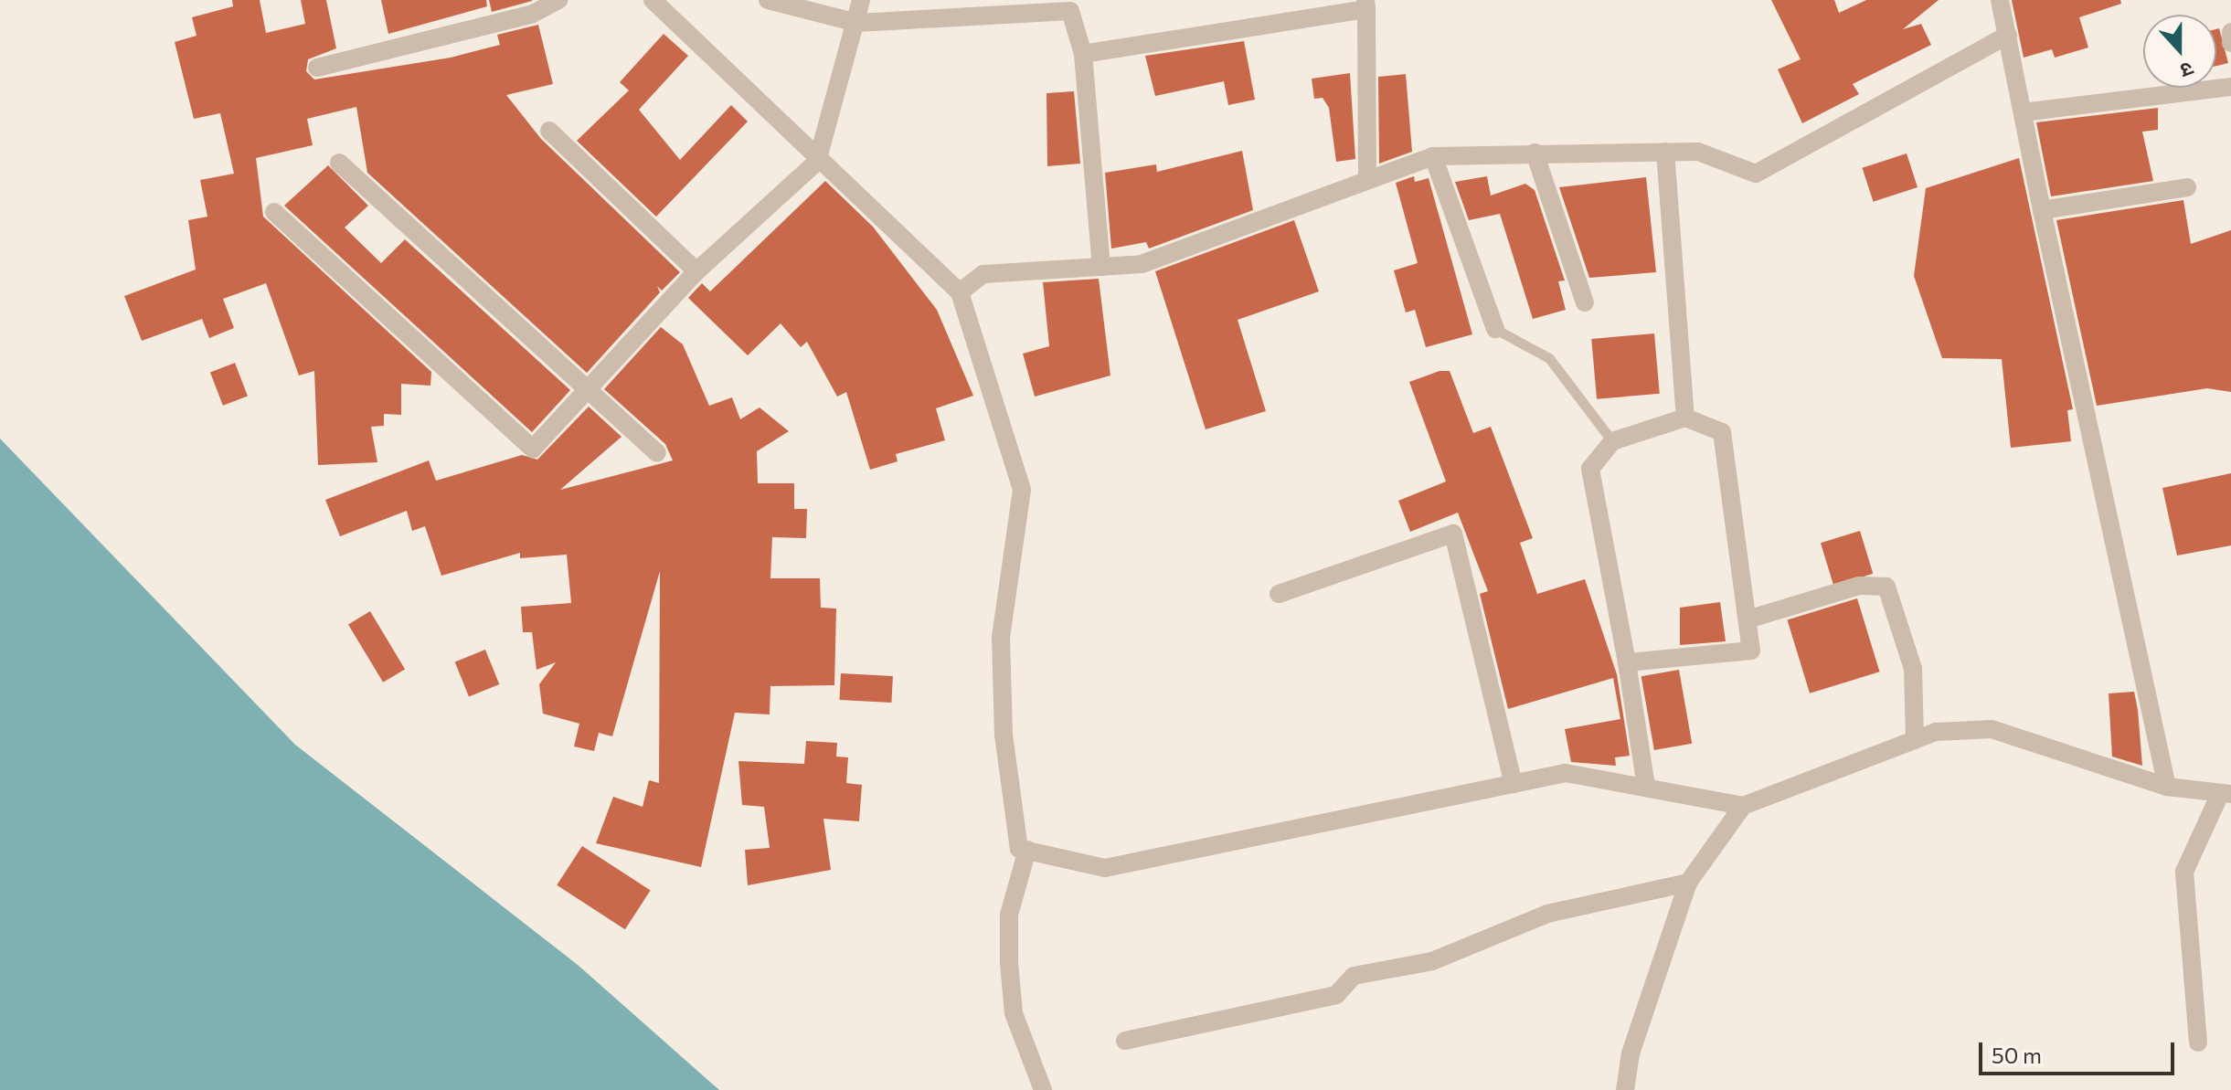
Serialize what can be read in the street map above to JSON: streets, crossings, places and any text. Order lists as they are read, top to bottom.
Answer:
{
  "scale_bar": "50 m",
  "north": "bottom"
}
